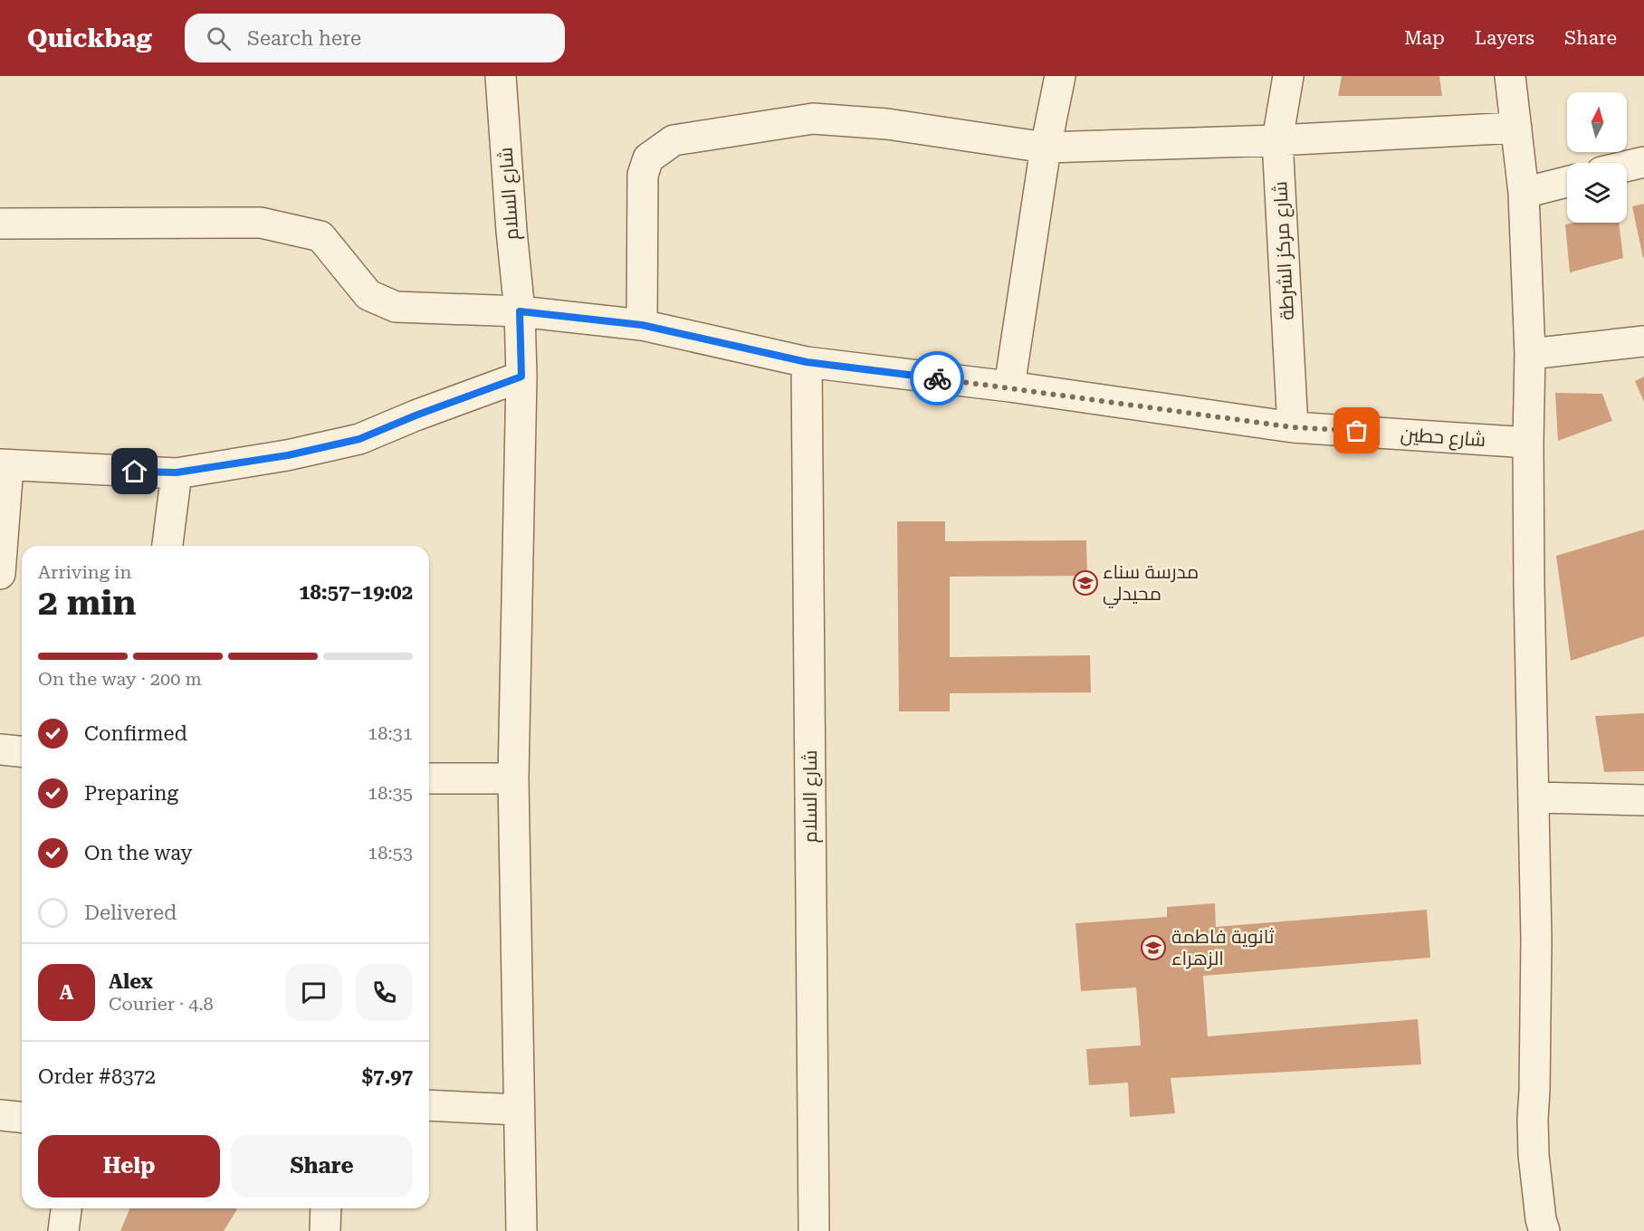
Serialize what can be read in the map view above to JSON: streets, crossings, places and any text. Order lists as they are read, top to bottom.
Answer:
{
  "streets": {
    "street": ["شارع السلام", "شارع مركز الشرطة", "شارع حطين"]
  },
  "crossings": [
    ["شارع السلام", "شارع حطين"],
    ["شارع مركز الشرطة", "شارع حطين"]
  ],
  "places": {
    "school or university": ["مدرسة سناء محيدلي", "ثانوية فاطمة الزهراء"]
  },
  "north": "top",
  "page": {
    "header": "Quickbag",
    "search": "Search here",
    "nav": ["Map", "Layers", "Share"],
    "heading": ["2 min", "Arriving in", "18:57–19:02"],
    "panel": [
      "Alex",
      "Courier · 4.8",
      "Order #8372",
      "$7.97"
    ],
    "bar": "On the way · 200 m",
    "list": [
      ["Confirmed", "18:31"],
      ["Preparing", "18:35"],
      ["On the way", "18:53"],
      "Delivered"
    ],
    "round": "A",
    "buttons": ["Help", "Share"]
  }
}
